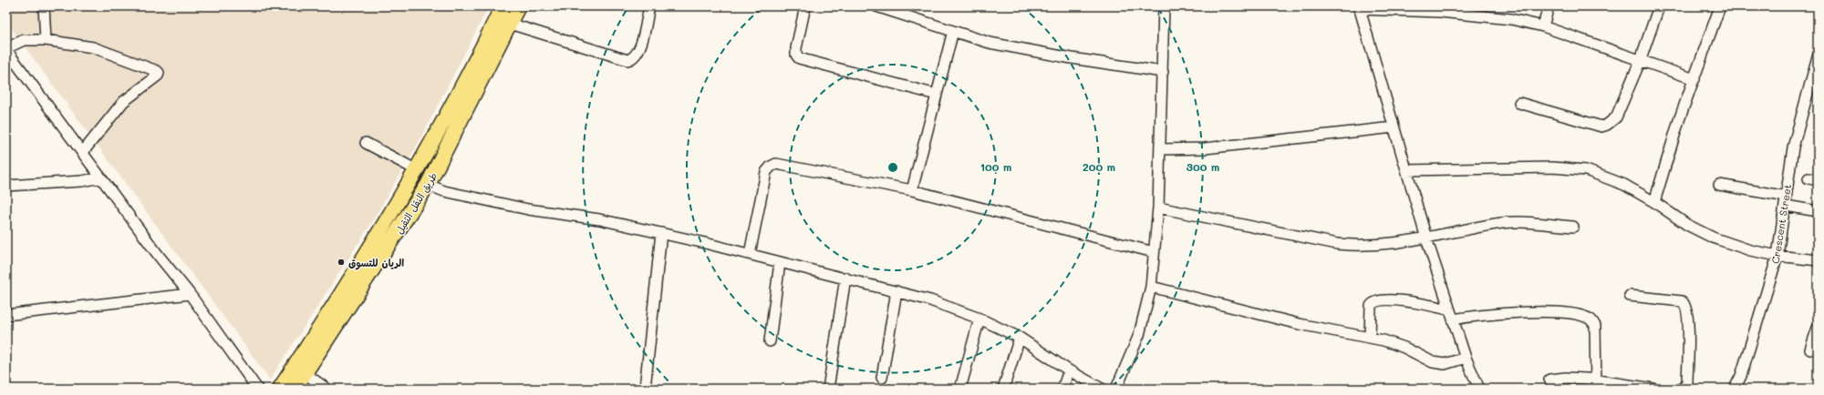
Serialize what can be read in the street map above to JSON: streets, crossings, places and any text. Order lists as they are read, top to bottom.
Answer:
{
  "streets": {
    "highway": ["طريق النقل الثقيل"],
    "street": ["Crescent Street"]
  },
  "places": ["الريان للتسوق"],
  "rings": ["100 m", "200 m", "300 m"]
}
